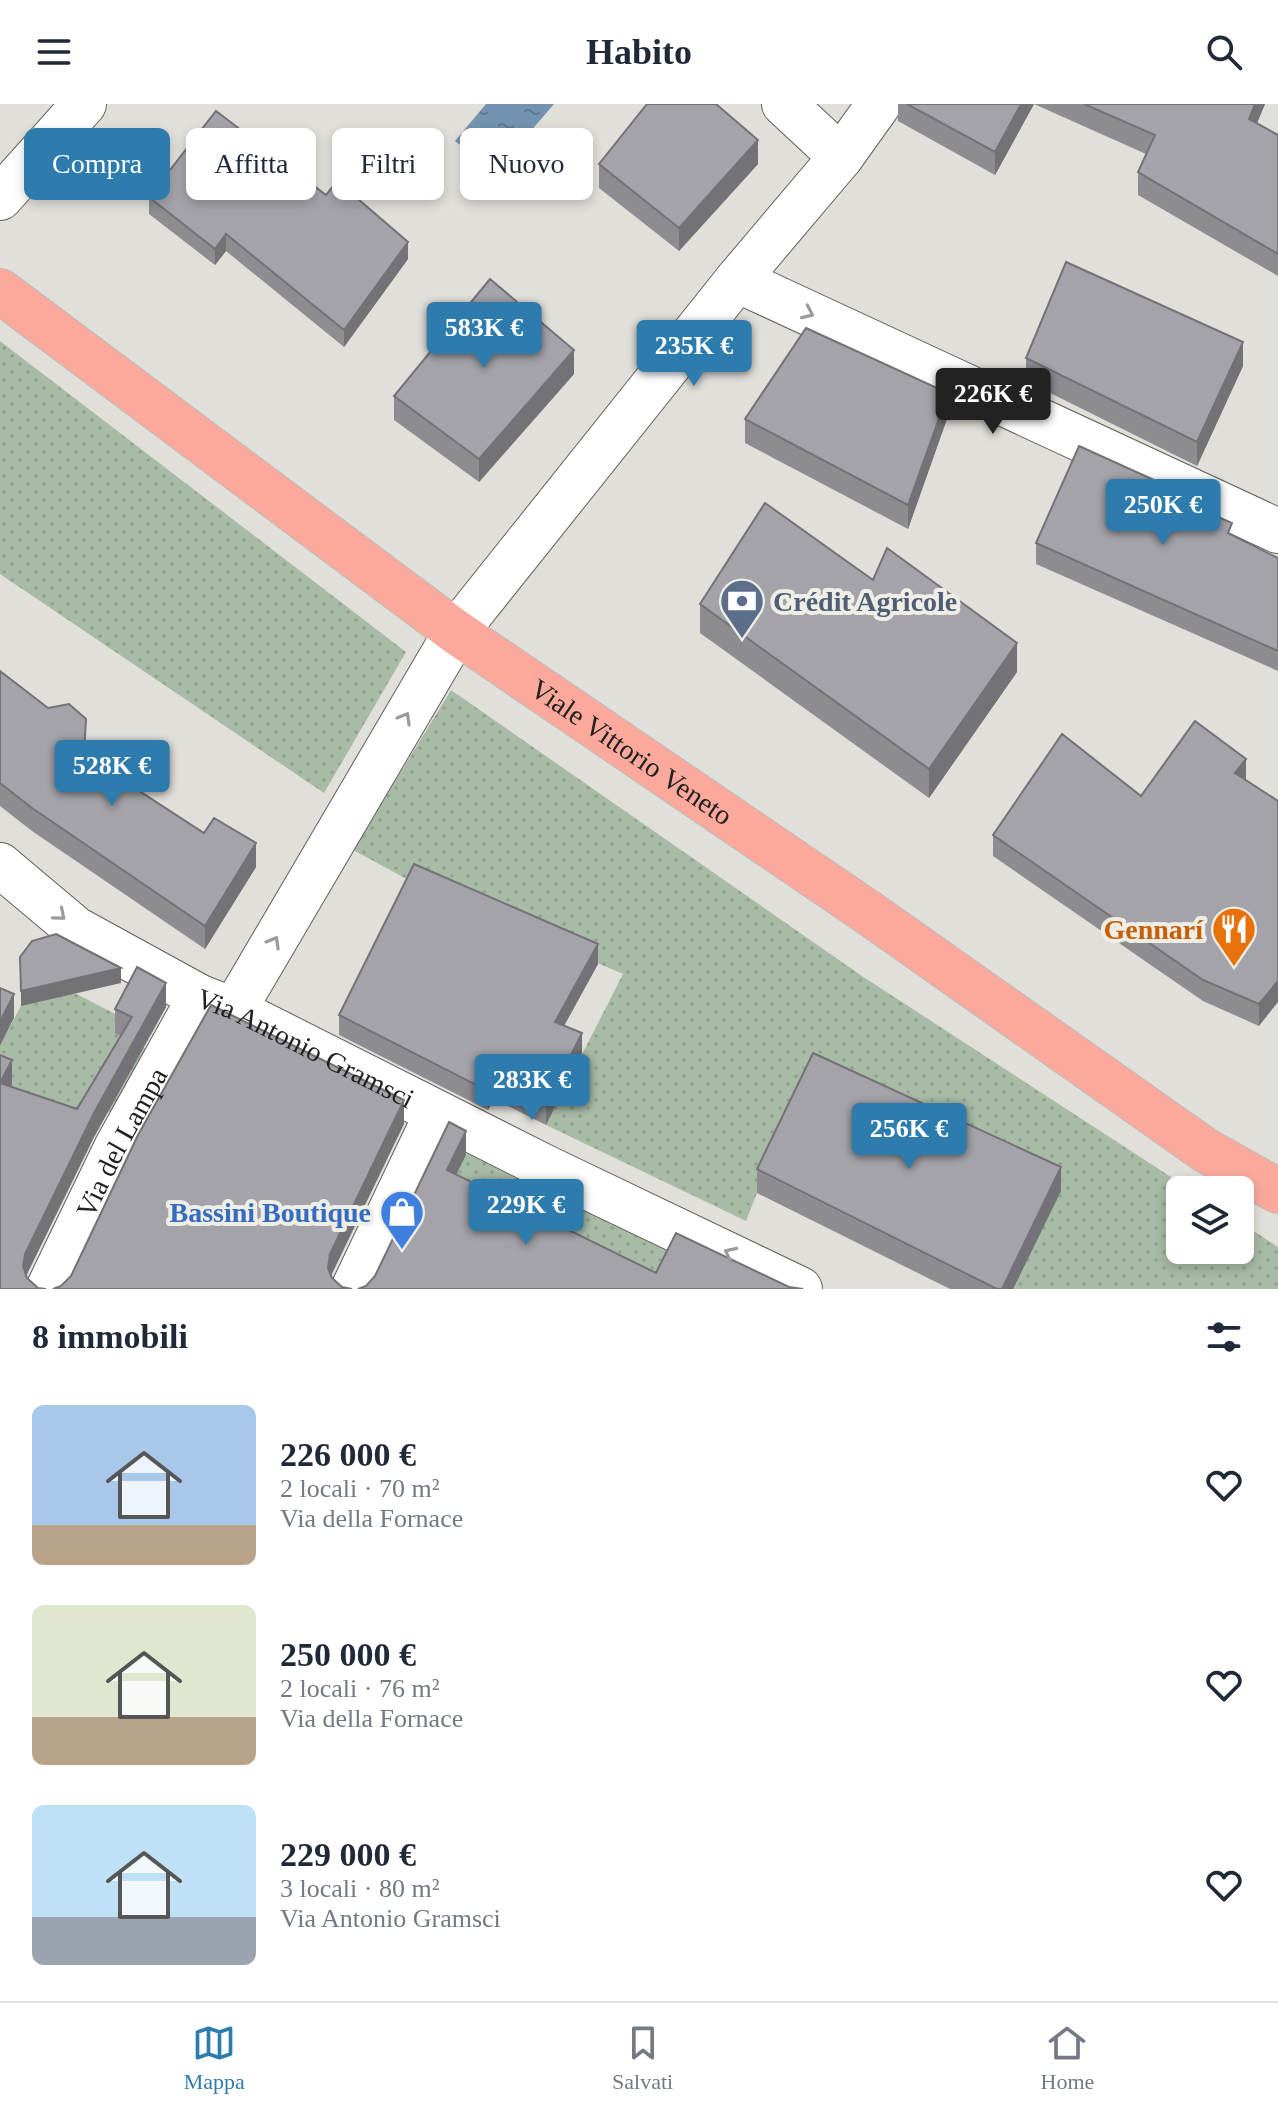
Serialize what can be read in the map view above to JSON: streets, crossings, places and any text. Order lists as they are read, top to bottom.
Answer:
{
  "streets": {
    "main road": ["Viale Vittorio Veneto"],
    "street": ["Via Antonio Gramsci", "Via del Lampa"]
  },
  "crossings": [
    ["Viale Vittorio Veneto", "Via del Lampa"],
    ["Via Antonio Gramsci", "Via del Lampa"]
  ],
  "places": {
    "bank": ["Crédit Agricole"],
    "restaurant": ["Gennarí"],
    "shop": ["Bassini Boutique"]
  },
  "page": {
    "header": "Habito",
    "chip": [
      "Compra",
      "Affitta",
      "Filtri",
      "Nuovo"
    ],
    "price": [
      "583K €",
      "235K €",
      "226K €",
      "250K €",
      "528K €",
      "283K €",
      "256K €",
      "229K €"
    ],
    "heading": "8 immobili",
    "list": [
      {
        "name": "226 000 €",
        "note": "2 locali · 70 m² · Via della Fornace"
      },
      {
        "name": "250 000 €",
        "note": "2 locali · 76 m² · Via della Fornace"
      },
      {
        "name": "229 000 €",
        "note": "3 locali · 80 m² · Via Antonio Gramsci"
      }
    ],
    "tabs": ["Mappa", "Salvati", "Home"]
  }
}
